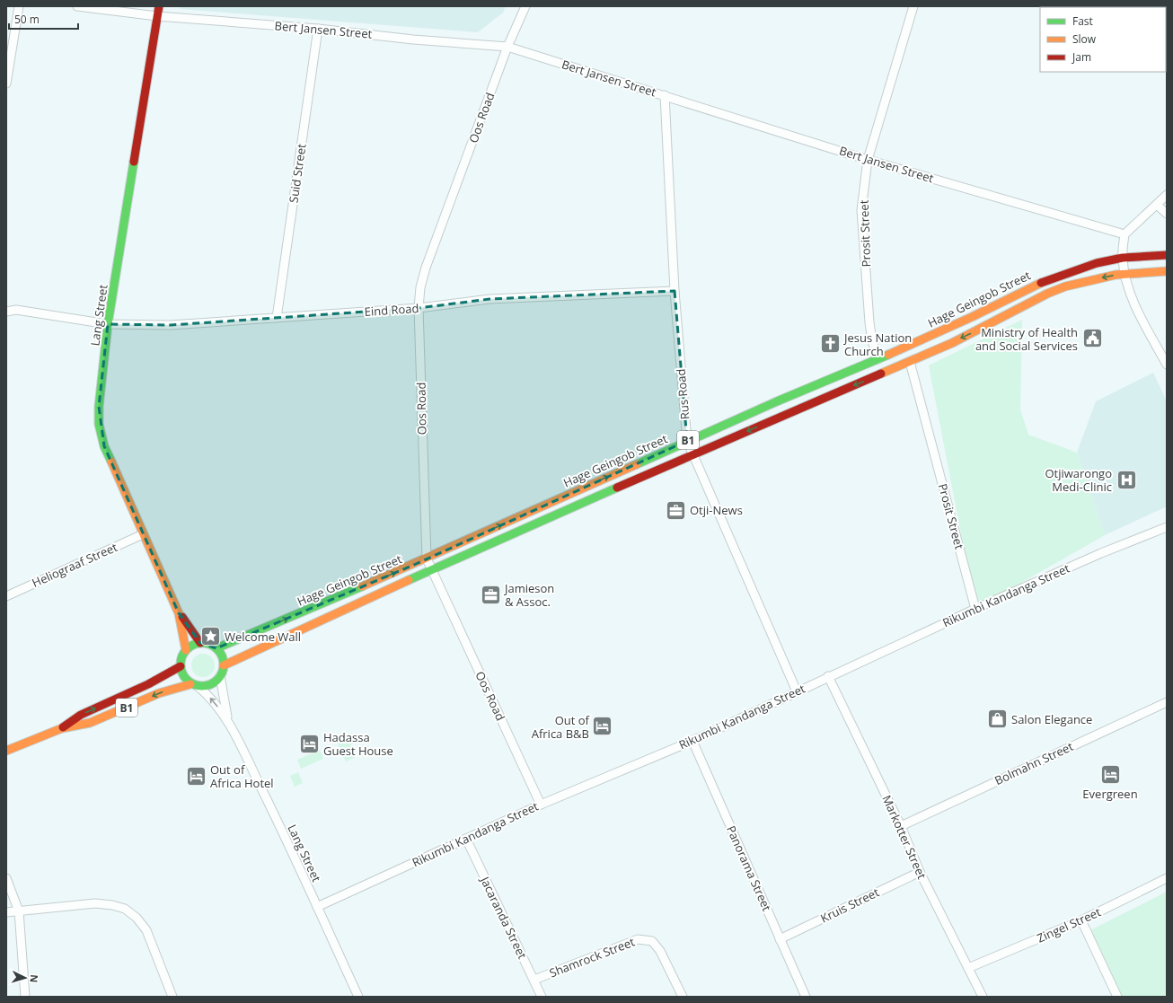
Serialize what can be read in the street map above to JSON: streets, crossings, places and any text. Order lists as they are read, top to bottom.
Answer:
{
  "streets": {
    "main road": ["Hage Geingob Street", "Lang Street", "B1"],
    "street": [
      "Bert Jansen Street",
      "Oos Road",
      "Suid Street",
      "Prosit Street",
      "Eind Road",
      "Rus Road",
      "Heliograaf Street",
      "Rikumbi Kandanga Street",
      "Bolmahn Street",
      "Markotter Street",
      "Panorama Street",
      "Kruis Street",
      "Jacaranda Street",
      "Zingel Street",
      "Shamrock Street"
    ]
  },
  "crossings": [
    ["Bert Jansen Street", "Oos Road"],
    ["Bert Jansen Street", "Suid Street"],
    ["Bert Jansen Street", "Prosit Street"],
    ["Bert Jansen Street", "Lang Street"],
    ["Bert Jansen Street", "Rus Road"],
    ["Oos Road", "Hage Geingob Street"],
    ["Oos Road", "Eind Road"],
    ["Oos Road", "Rikumbi Kandanga Street"],
    ["Suid Street", "Eind Road"],
    ["Prosit Street", "Hage Geingob Street"],
    ["Prosit Street", "Rikumbi Kandanga Street"],
    ["Hage Geingob Street", "Lang Street"],
    ["Hage Geingob Street", "Rus Road"],
    ["Hage Geingob Street", "B1"],
    ["Eind Road", "Lang Street"],
    ["Eind Road", "Rus Road"],
    ["Lang Street", "B1"],
    ["Lang Street", "Heliograaf Street"],
    ["Lang Street", "Rikumbi Kandanga Street"],
    ["Rus Road", "Rikumbi Kandanga Street"],
    ["Rikumbi Kandanga Street", "Markotter Street"],
    ["Rikumbi Kandanga Street", "Panorama Street"],
    ["Rikumbi Kandanga Street", "Jacaranda Street"],
    ["Bolmahn Street", "Markotter Street"],
    ["Markotter Street", "Kruis Street"],
    ["Markotter Street", "Zingel Street"],
    ["Panorama Street", "Kruis Street"],
    ["Jacaranda Street", "Shamrock Street"]
  ],
  "places": {
    "public building": ["Ministry of Health and Social Services"],
    "church": ["Jesus Nation Church"],
    "hospital": ["Otjiwarongo Medi-Clinic"],
    "office": ["Otji-News", "Jamieson & Assoc."],
    "place": ["Welcome Wall"],
    "shop": ["Salon Elegance"],
    "hotel": [
      "Out of Africa B&B",
      "Hadassa Guest House",
      "Evergreen",
      "Out of Africa Hotel"
    ]
  },
  "legend": ["Fast", "Slow", "Jam"],
  "scale_bar": "50 m",
  "north": "right"
}
